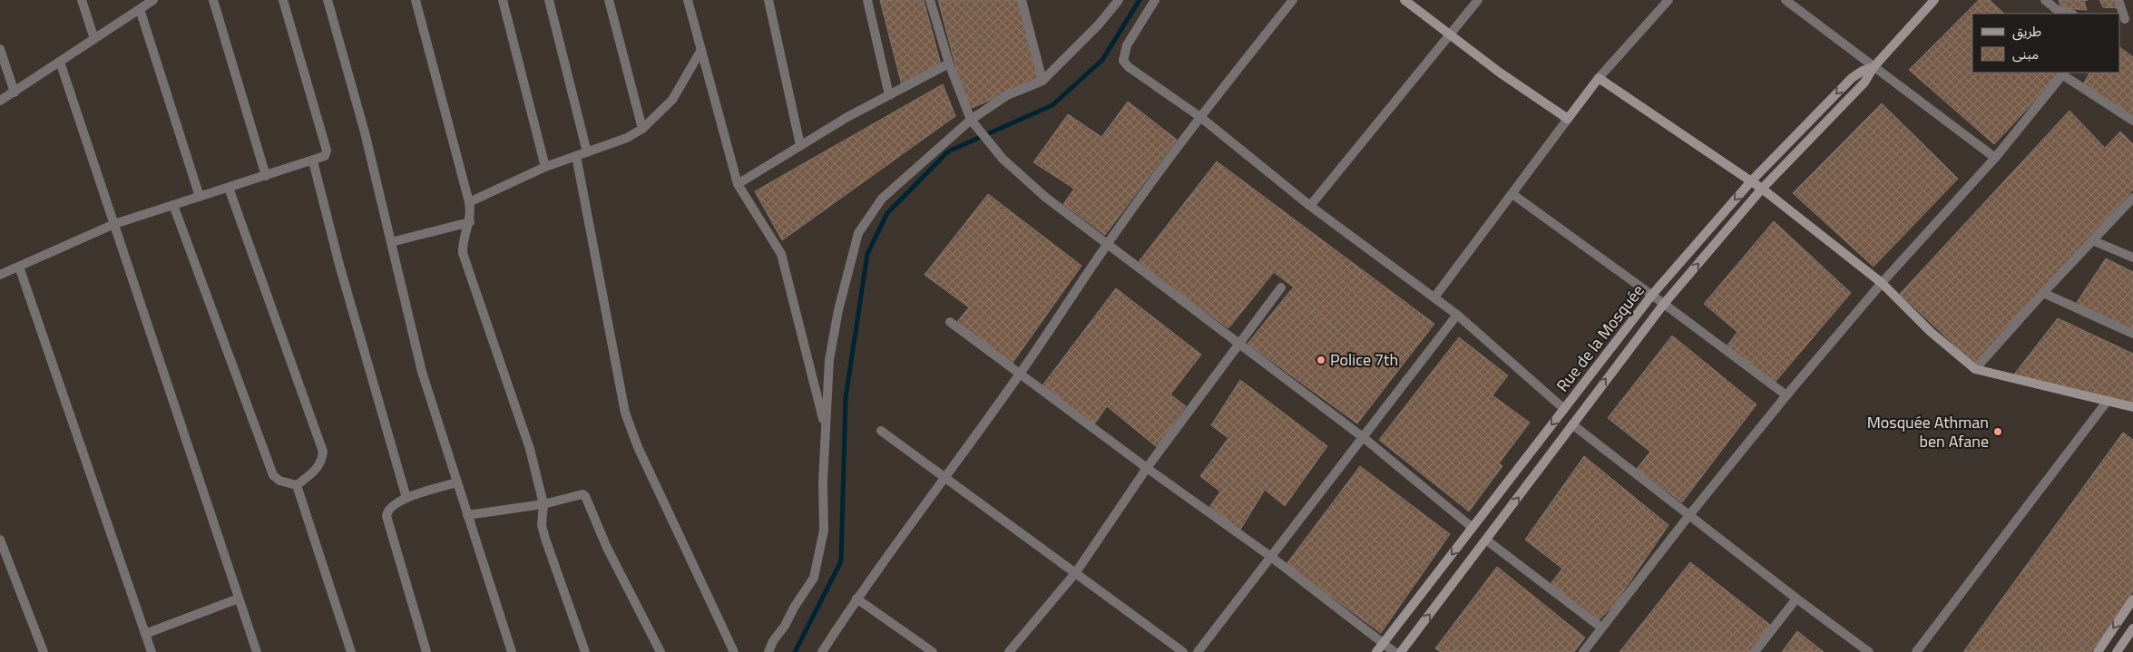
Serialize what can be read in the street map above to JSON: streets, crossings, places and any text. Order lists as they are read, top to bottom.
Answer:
{
  "streets": {
    "main road": ["Rue de la Mosquée"]
  },
  "places": ["Police 7th", "Mosquée Athman ben Afane"],
  "legend": ["طريق", "مبنى"]
}
